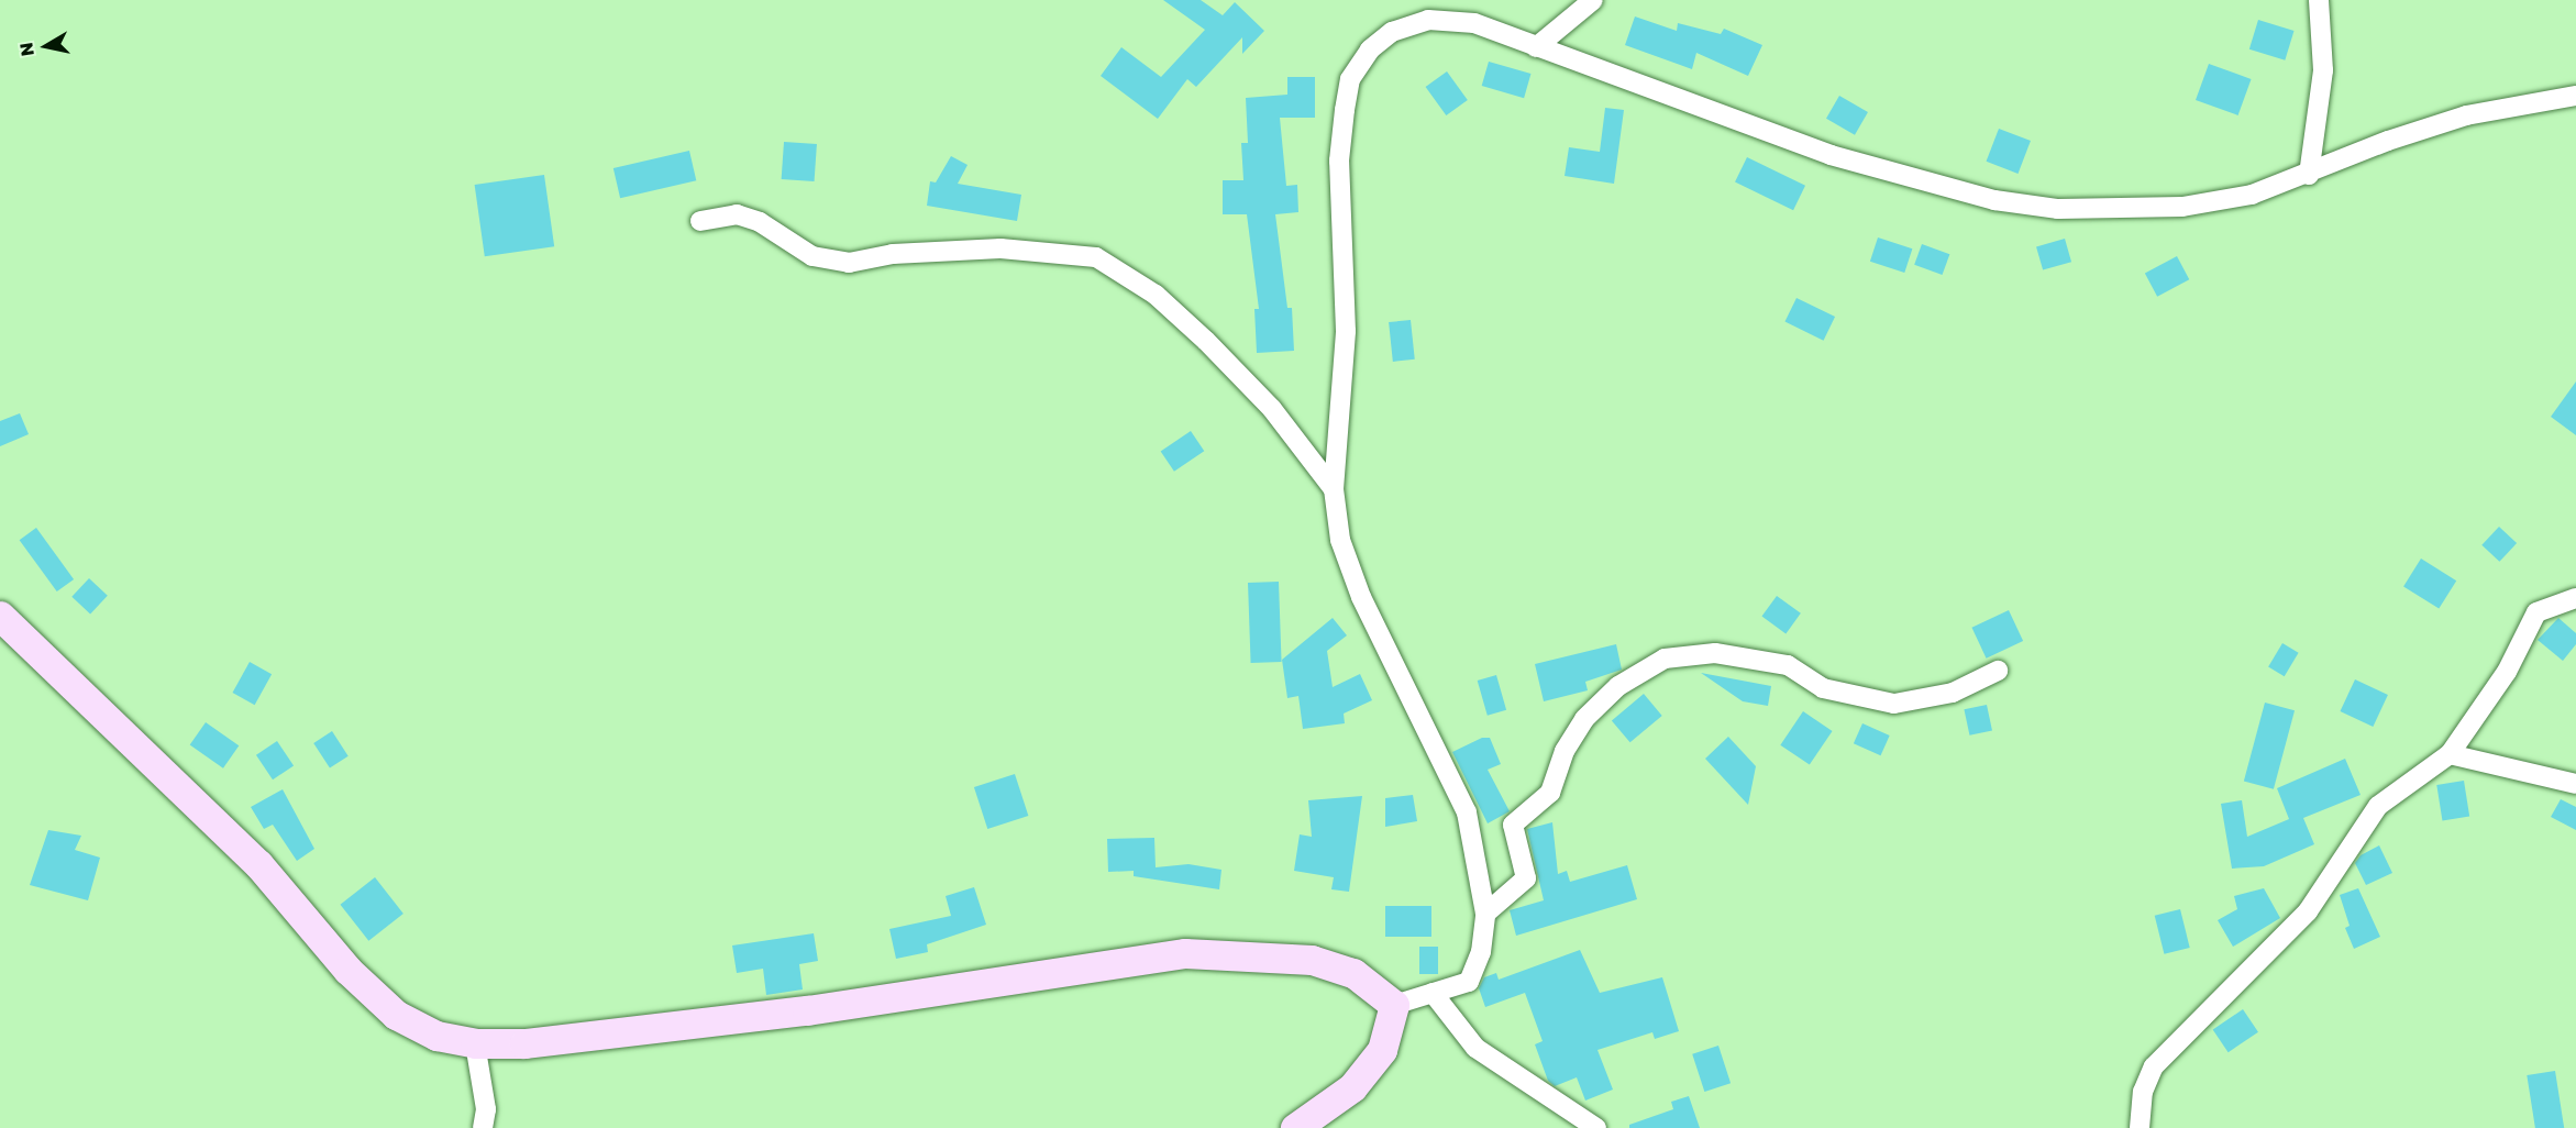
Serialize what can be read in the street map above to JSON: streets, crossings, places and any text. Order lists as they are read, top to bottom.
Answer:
{
  "north": "left"
}
